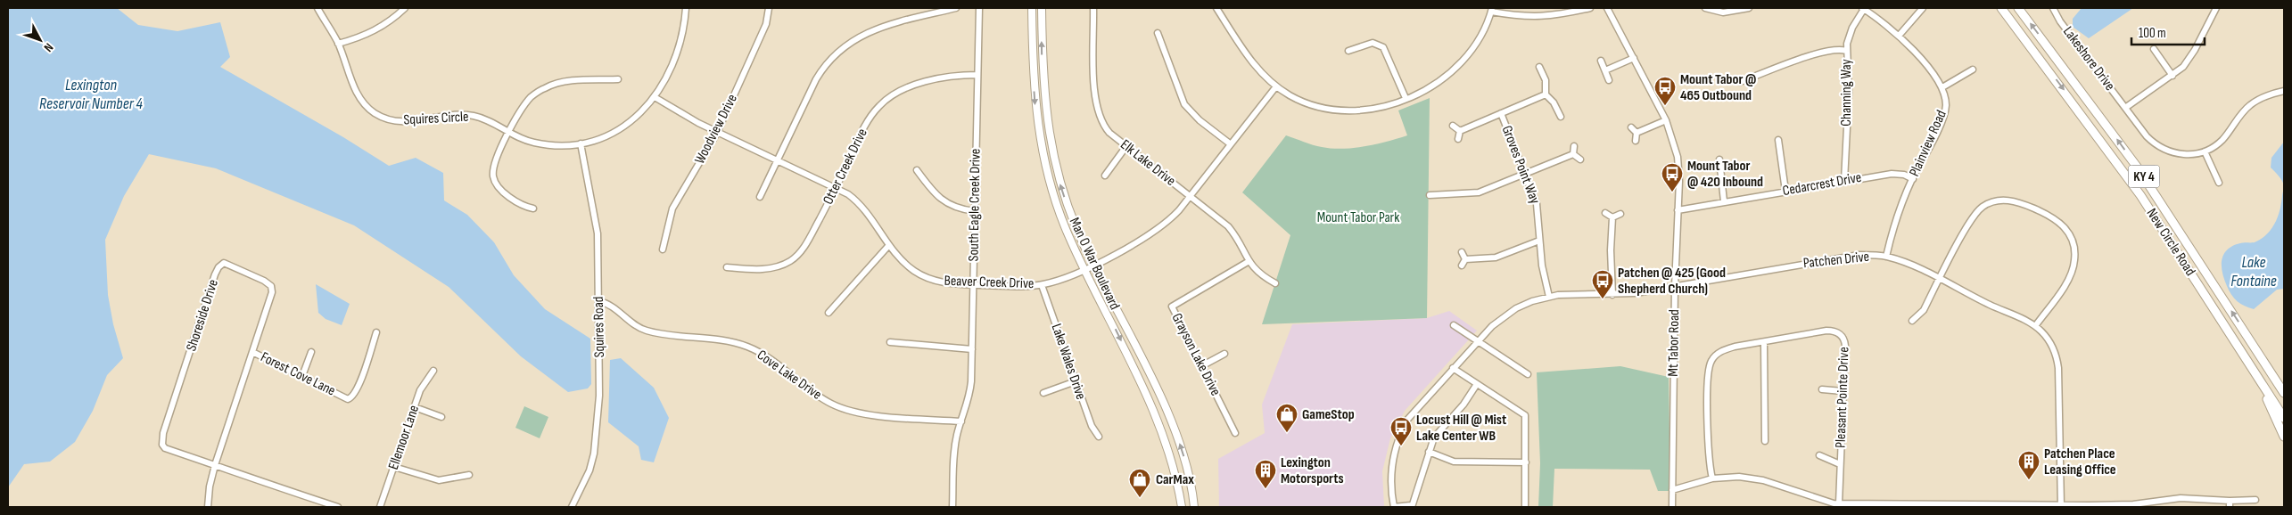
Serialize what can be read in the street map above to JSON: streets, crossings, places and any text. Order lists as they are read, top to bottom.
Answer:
{
  "streets": {
    "highway": ["KY 4", "New Circle Road"],
    "main road": ["Man O War Boulevard"],
    "street": [
      "Lakeshore Drive",
      "Channing Way",
      "Squires Circle",
      "Woodview Drive",
      "Plainview Road",
      "Elk Lake Drive",
      "Groves Point Way",
      "Otter Creek Drive",
      "Cedarcrest Drive",
      "South Eagle Creek Drive",
      "Patchen Drive",
      "Beaver Creek Drive",
      "Shoreside Drive",
      "Squires Road",
      "Mt Tabor Road",
      "Grayson Lake Drive",
      "Lake Wales Drive",
      "Forest Cove Lane",
      "Cove Lake Drive",
      "Pleasant Pointe Drive",
      "Ellemoor Lane"
    ]
  },
  "crossings": [
    ["Channing Way", "Cedarcrest Drive"],
    ["Woodview Drive", "Beaver Creek Drive"],
    ["Plainview Road", "Cedarcrest Drive"],
    ["Plainview Road", "Patchen Drive"],
    ["Elk Lake Drive", "Beaver Creek Drive"],
    ["Elk Lake Drive", "Grayson Lake Drive"],
    ["Groves Point Way", "Patchen Drive"],
    ["Otter Creek Drive", "South Eagle Creek Drive"],
    ["Otter Creek Drive", "Beaver Creek Drive"],
    ["Cedarcrest Drive", "Mt Tabor Road"],
    ["South Eagle Creek Drive", "Beaver Creek Drive"],
    ["South Eagle Creek Drive", "Cove Lake Drive"],
    ["Patchen Drive", "Mt Tabor Road"],
    ["Man O War Boulevard", "Beaver Creek Drive"],
    ["Beaver Creek Drive", "Lake Wales Drive"],
    ["Shoreside Drive", "Forest Cove Lane"],
    ["Squires Road", "Cove Lake Drive"]
  ],
  "water": ["Lexington Reservoir Number 4", "Lake Fontaine"],
  "parks": ["Mount Tabor Park"],
  "places": {
    "bus stop": [
      "Mount Tabor @ 465 Outbound",
      "Mount Tabor @ 420 Inbound",
      "Patchen @ 425 (Good Shepherd Church)",
      "Locust Hill @ Mist Lake Center WB"
    ],
    "shop": ["GameStop", "CarMax"],
    "building": ["Patchen Place Leasing Office", "Lexington Motorsports"]
  },
  "scale_bar": "100 m",
  "north": "bottom right"
}
